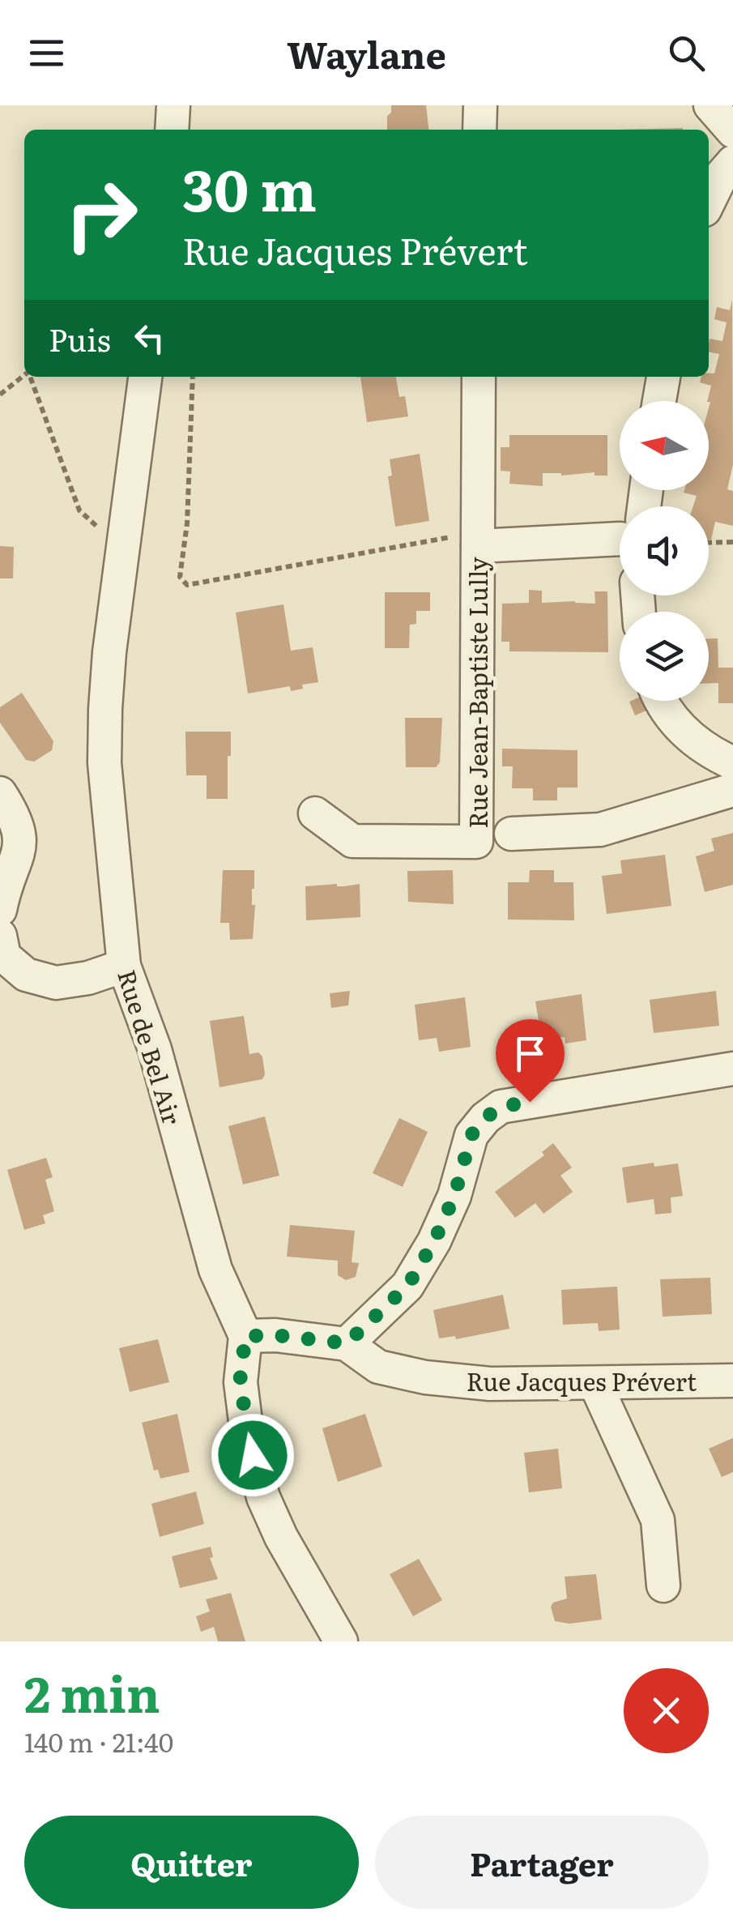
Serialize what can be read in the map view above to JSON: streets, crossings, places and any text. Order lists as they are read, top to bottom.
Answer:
{
  "streets": {
    "street": ["Rue Jean-Baptiste Lully", "Rue de Bel Air", "Rue Jacques Prévert"]
  },
  "crossings": [
    ["Rue de Bel Air", "Rue Jacques Prévert"]
  ],
  "north": "left",
  "page": {
    "header": "Waylane",
    "turn": ["30 m", "Rue Jacques Prévert"],
    "then": "Puis",
    "heading": ["2 min", "140 m · 21:40"],
    "buttons": ["Quitter", "Partager"]
  }
}
